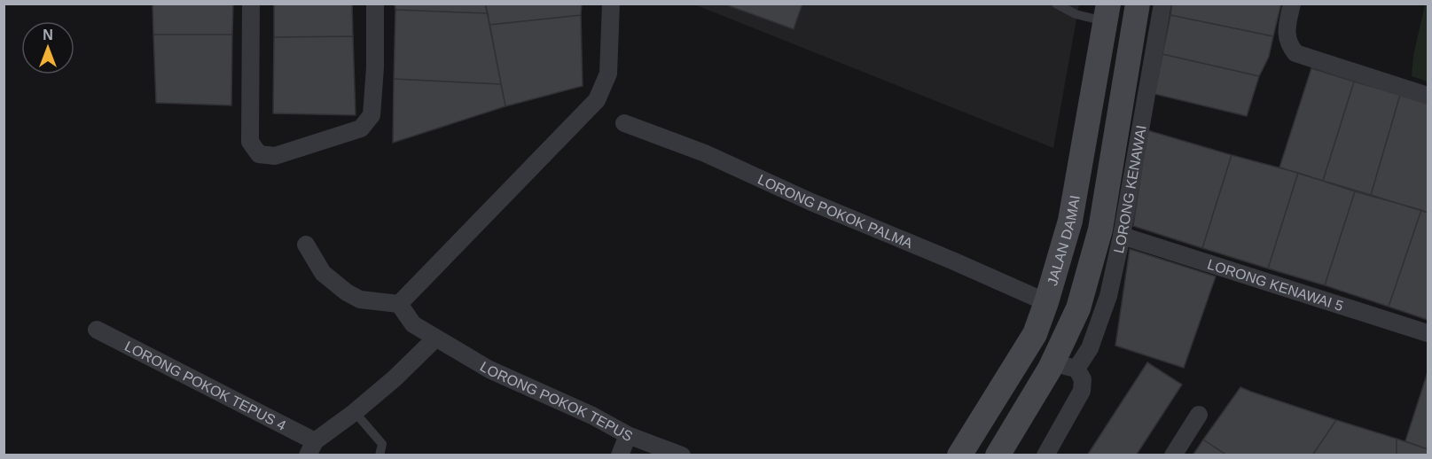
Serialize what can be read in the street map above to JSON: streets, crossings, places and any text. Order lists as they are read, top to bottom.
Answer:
{
  "streets": {
    "main road": ["JALAN DAMAI"],
    "street": [
      "LORONG KENAWAI",
      "LORONG POKOK PALMA",
      "LORONG KENAWAI 5",
      "LORONG POKOK TEPUS 4",
      "LORONG POKOK TEPUS"
    ]
  },
  "crossings": [
    ["LORONG KENAWAI", "LORONG KENAWAI 5"],
    ["LORONG POKOK PALMA", "JALAN DAMAI"]
  ],
  "north": "top"
}
